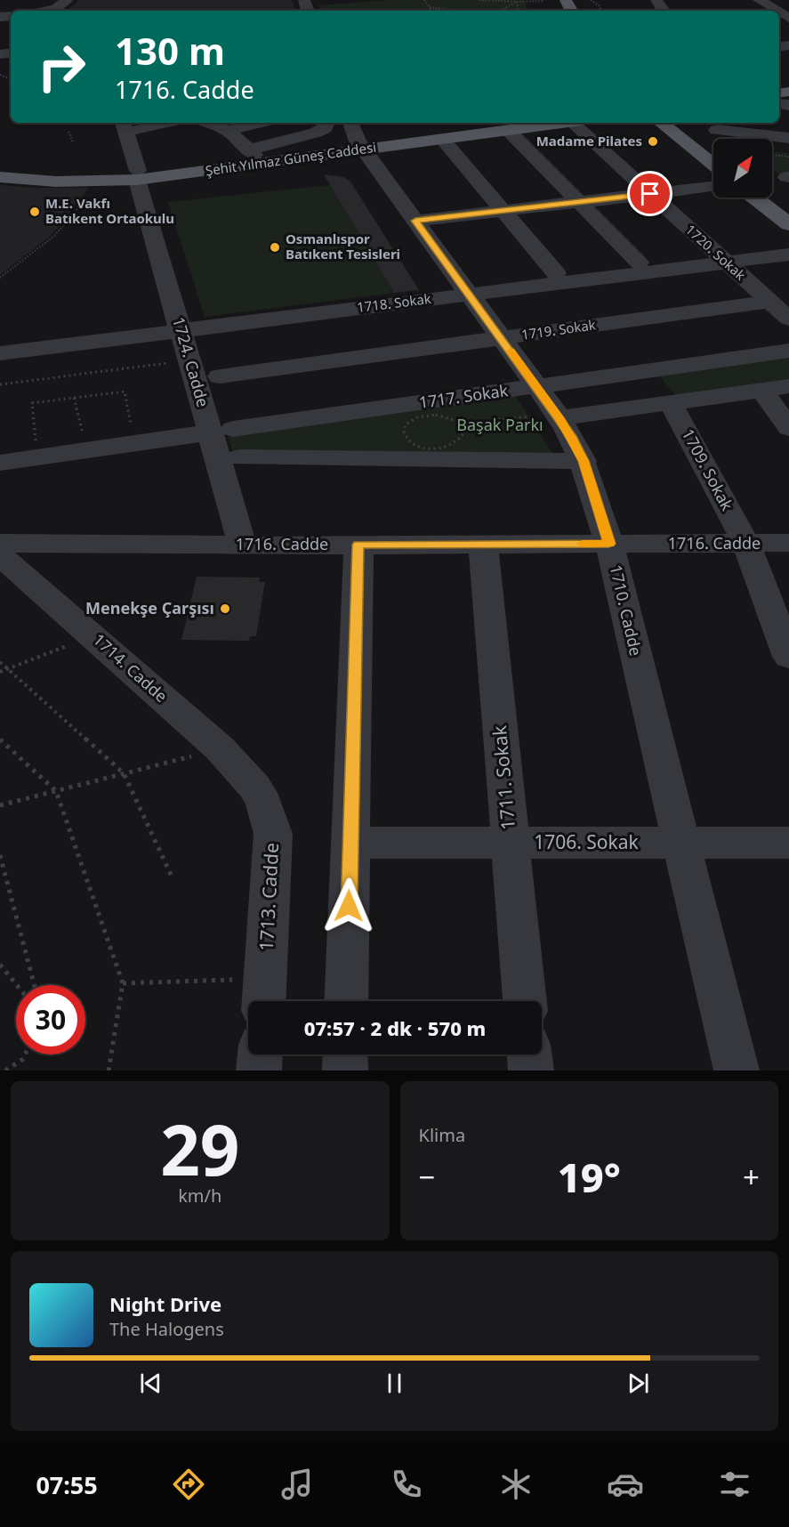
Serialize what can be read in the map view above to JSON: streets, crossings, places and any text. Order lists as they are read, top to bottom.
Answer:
{
  "streets": {
    "main road": ["Şehit Yılmaz Güneş Caddesi"],
    "street": [
      "1720. Sokak",
      "1718. Sokak",
      "1719. Sokak",
      "1724. Cadde",
      "1717. Sokak",
      "1709. Sokak",
      "1716. Cadde",
      "1710. Cadde",
      "1714. Cadde",
      "1711. Sokak",
      "1706. Sokak",
      "1713. Cadde"
    ]
  },
  "crossings": [
    ["Şehit Yılmaz Güneş Caddesi", "1724. Cadde"],
    ["Şehit Yılmaz Güneş Caddesi", "1710. Cadde"],
    ["1720. Sokak", "1718. Sokak"],
    ["1720. Sokak", "1719. Sokak"],
    ["1718. Sokak", "1724. Cadde"],
    ["1718. Sokak", "1710. Cadde"],
    ["1719. Sokak", "1710. Cadde"],
    ["1724. Cadde", "1717. Sokak"],
    ["1724. Cadde", "1716. Cadde"],
    ["1717. Sokak", "1710. Cadde"],
    ["1709. Sokak", "1716. Cadde"],
    ["1716. Cadde", "1710. Cadde"],
    ["1716. Cadde", "1711. Sokak"],
    ["1710. Cadde", "1706. Sokak"],
    ["1714. Cadde", "1713. Cadde"],
    ["1711. Sokak", "1706. Sokak"]
  ],
  "parks": ["Başak Parkı"],
  "places": [
    "Madame Pilates",
    "M.E. Vakfı Batıkent Ortaokulu",
    "Osmanlıspor Batıkent Tesisleri",
    "Menekşe Çarşısı"
  ],
  "north": "top right",
  "page": {
    "turn": ["130 m", "1716. Cadde"],
    "limit": "30",
    "trip": "07:57 · 2 dk · 570 m",
    "tile": [
      ["29", "km/h"],
      "Klima"
    ],
    "heat": ["−", "19°", "+"],
    "song": ["Night Drive", "The Halogens"],
    "tabs": "07:55"
  }
}
